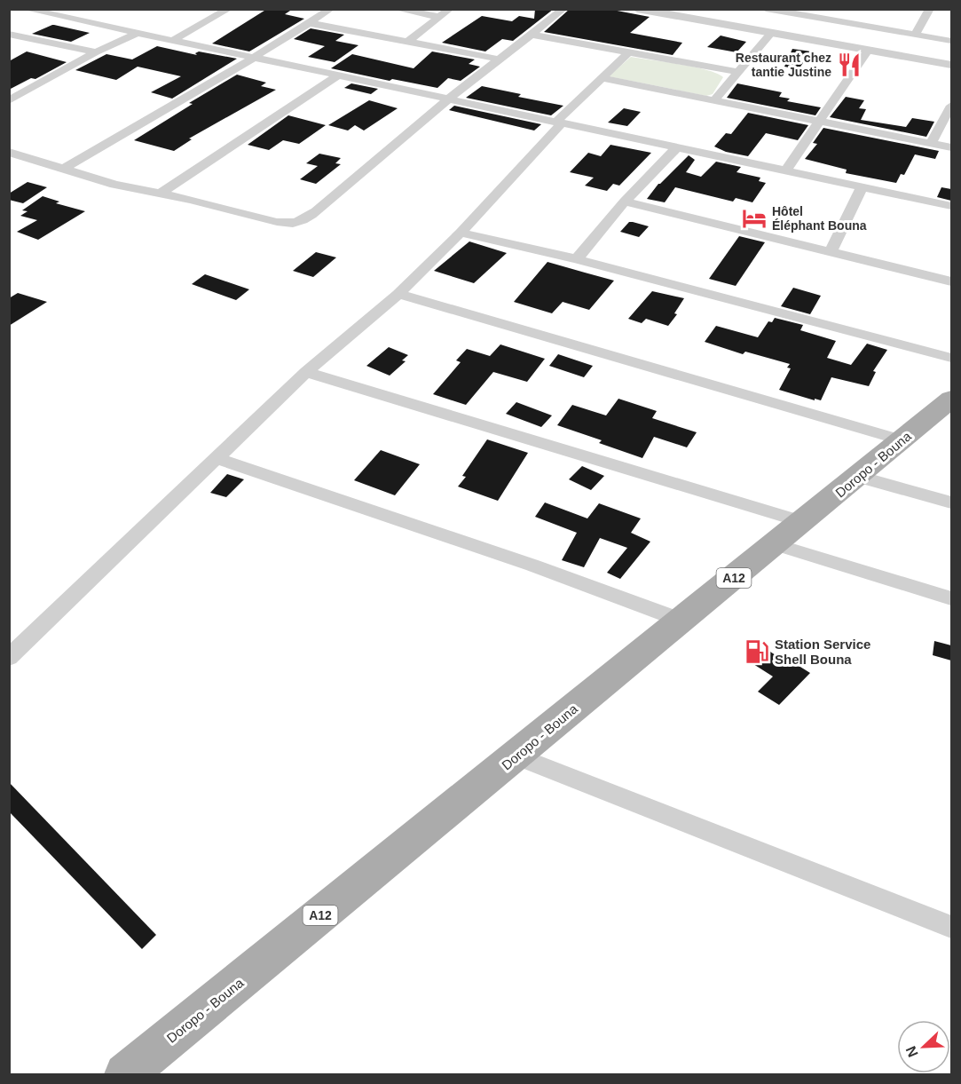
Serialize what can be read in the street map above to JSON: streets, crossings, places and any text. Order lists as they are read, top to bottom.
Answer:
{
  "streets": {
    "main road": ["Doropo - Bouna", "A12"]
  },
  "places": {
    "restaurant": ["Restaurant chez tantie Justine"],
    "hotel": ["Hôtel Éléphant Bouna"],
    "fuel station": ["Station Service Shell Bouna"]
  },
  "north": "bottom left"
}
